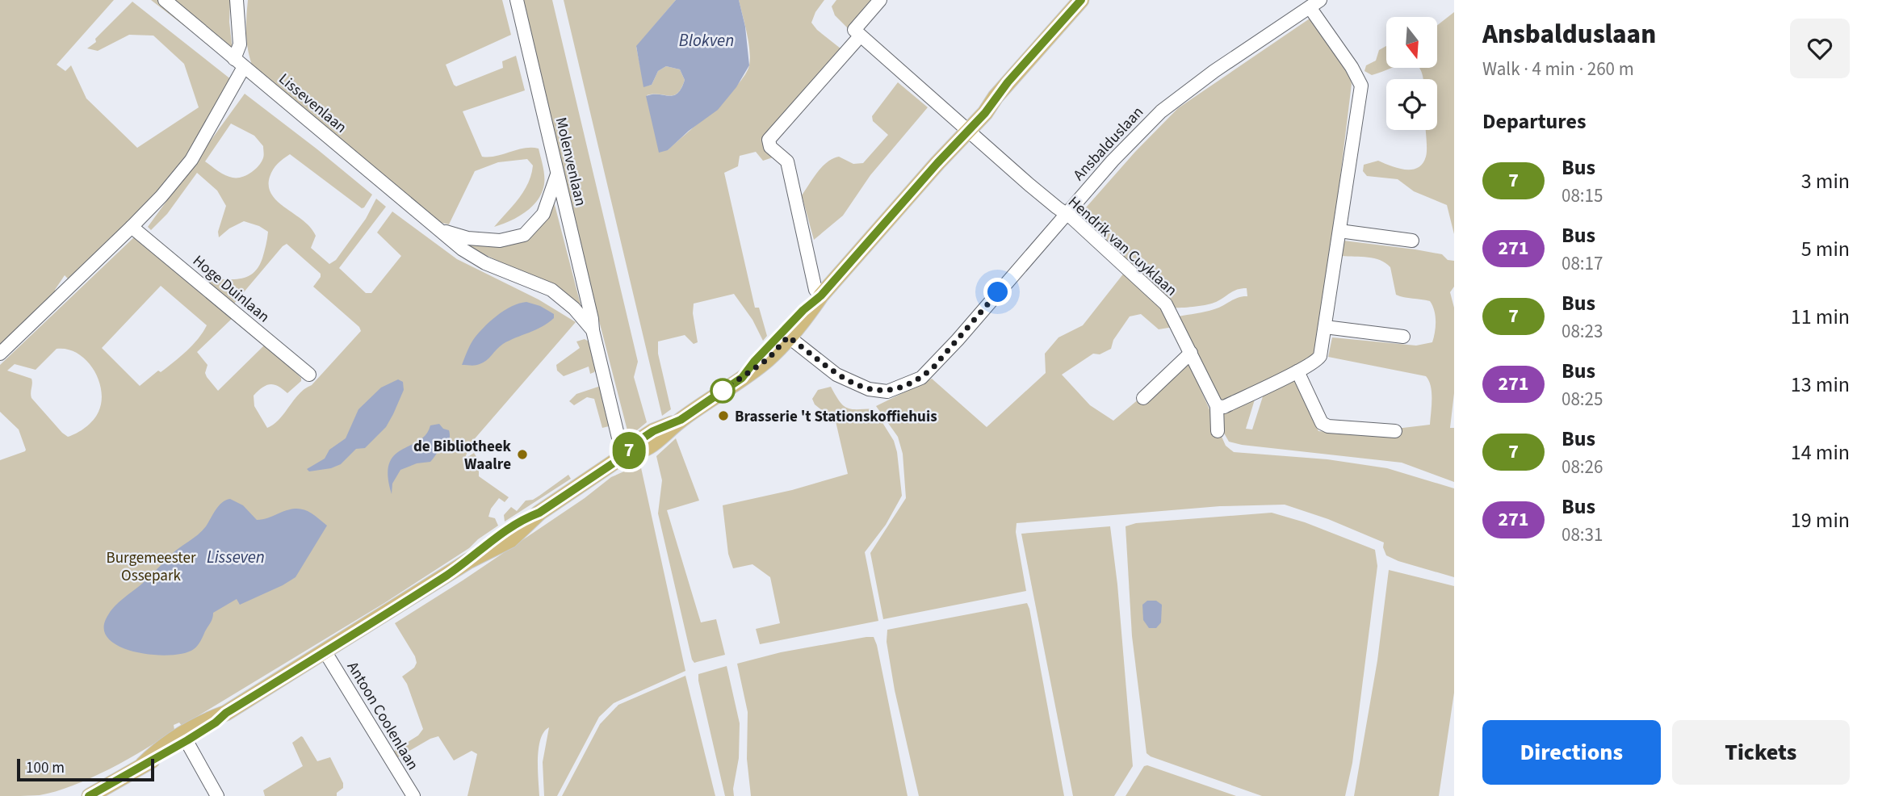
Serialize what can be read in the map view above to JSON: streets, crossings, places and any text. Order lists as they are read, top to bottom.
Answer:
{
  "streets": {
    "street": [
      "Lissevenlaan",
      "Ansbalduslaan",
      "Molenvenlaan",
      "Hendrik van Cuyklaan",
      "Hoge Duinlaan",
      "Antoon Coolenlaan"
    ]
  },
  "crossings": [
    ["Lissevenlaan", "Molenvenlaan"],
    ["Ansbalduslaan", "Hendrik van Cuyklaan"]
  ],
  "water": ["Blokven", "Lisseven"],
  "parks": ["Burgemeester Ossepark"],
  "places": ["Brasserie 't Stationskoffiehuis", "de Bibliotheek Waalre"],
  "lines": ["bus line 7"],
  "scale_bar": "100 m",
  "north": "bottom",
  "page": {
    "on_map": "7",
    "heading": [
      ["Ansbalduslaan", "Walk · 4 min · 260 m"],
      "Departures"
    ],
    "list": [
      {
        "mark": "7",
        "name": "Bus",
        "note": "08:15",
        "value": "3 min"
      },
      {
        "mark": "271",
        "name": "Bus",
        "note": "08:17",
        "value": "5 min"
      },
      {
        "mark": "7",
        "name": "Bus",
        "note": "08:23",
        "value": "11 min"
      },
      {
        "mark": "271",
        "name": "Bus",
        "note": "08:25",
        "value": "13 min"
      },
      {
        "mark": "7",
        "name": "Bus",
        "note": "08:26",
        "value": "14 min"
      },
      {
        "mark": "271",
        "name": "Bus",
        "note": "08:31",
        "value": "19 min"
      }
    ],
    "buttons": ["Directions", "Tickets"],
    "scale": "100 m"
  }
}
